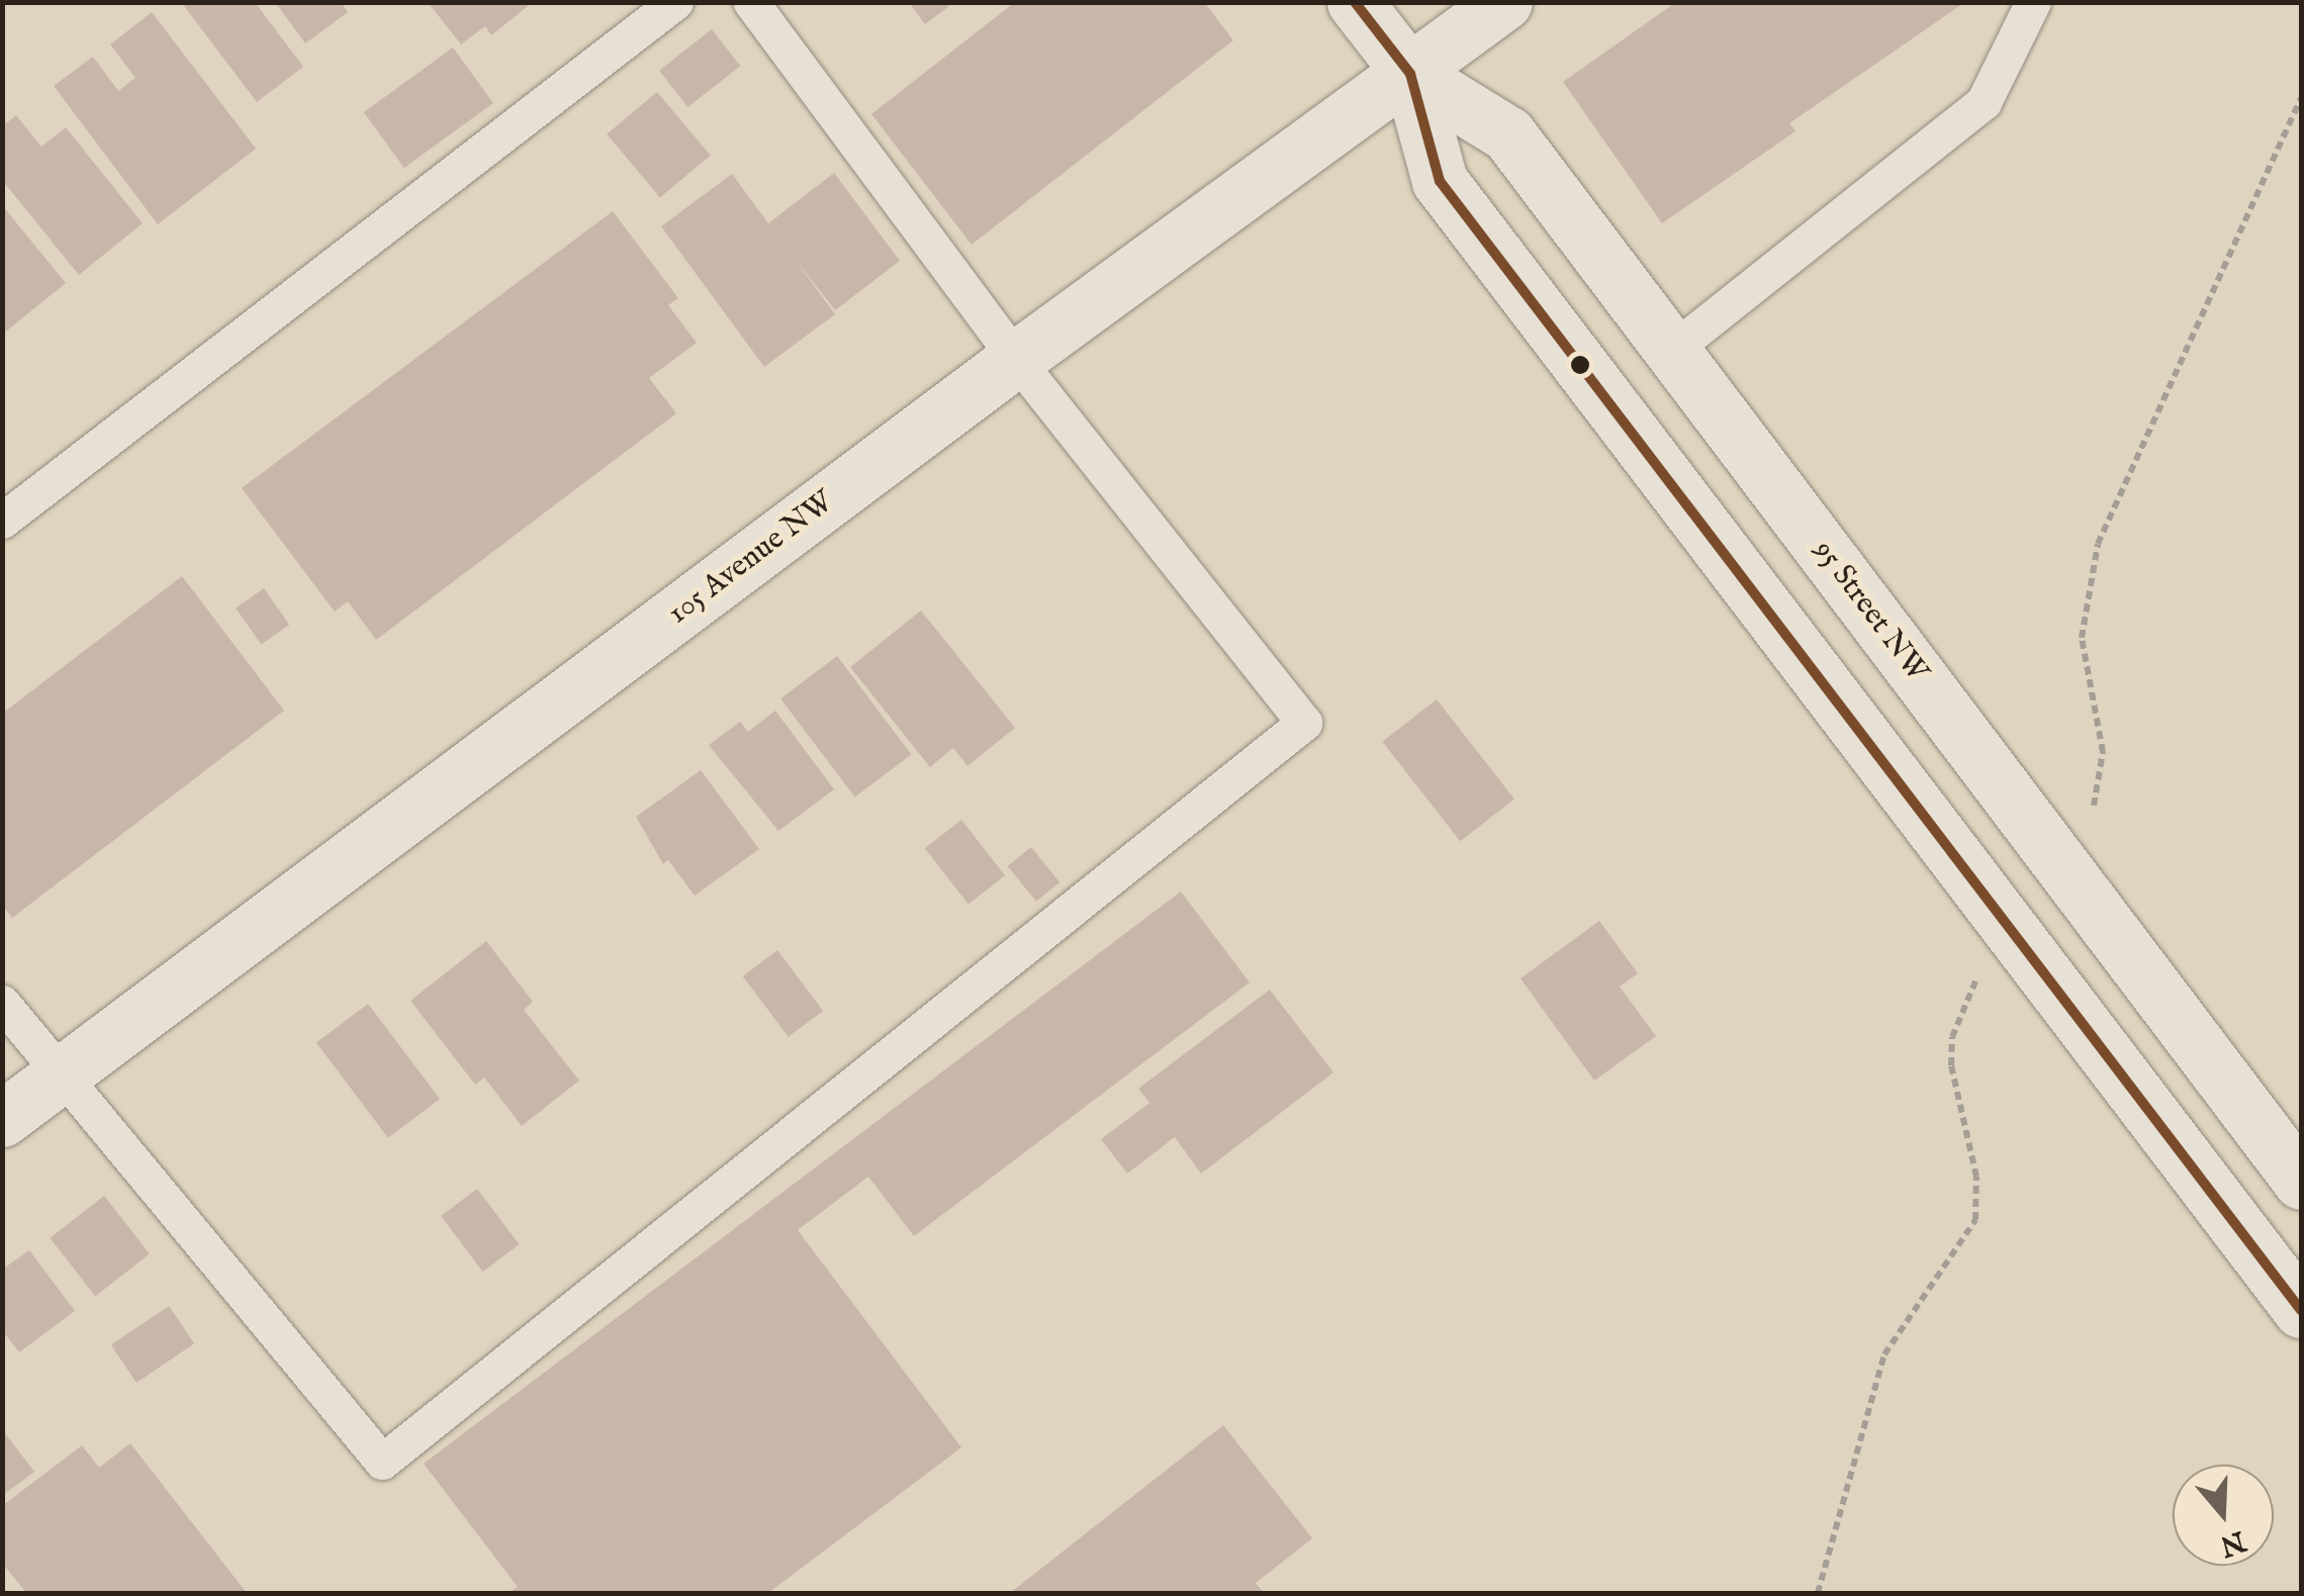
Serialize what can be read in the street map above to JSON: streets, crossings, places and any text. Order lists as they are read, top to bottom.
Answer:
{
  "streets": {
    "street": ["105 Avenue NW", "95 Street NW"]
  },
  "crossings": [
    ["105 Avenue NW", "95 Street NW"]
  ],
  "north": "bottom"
}
